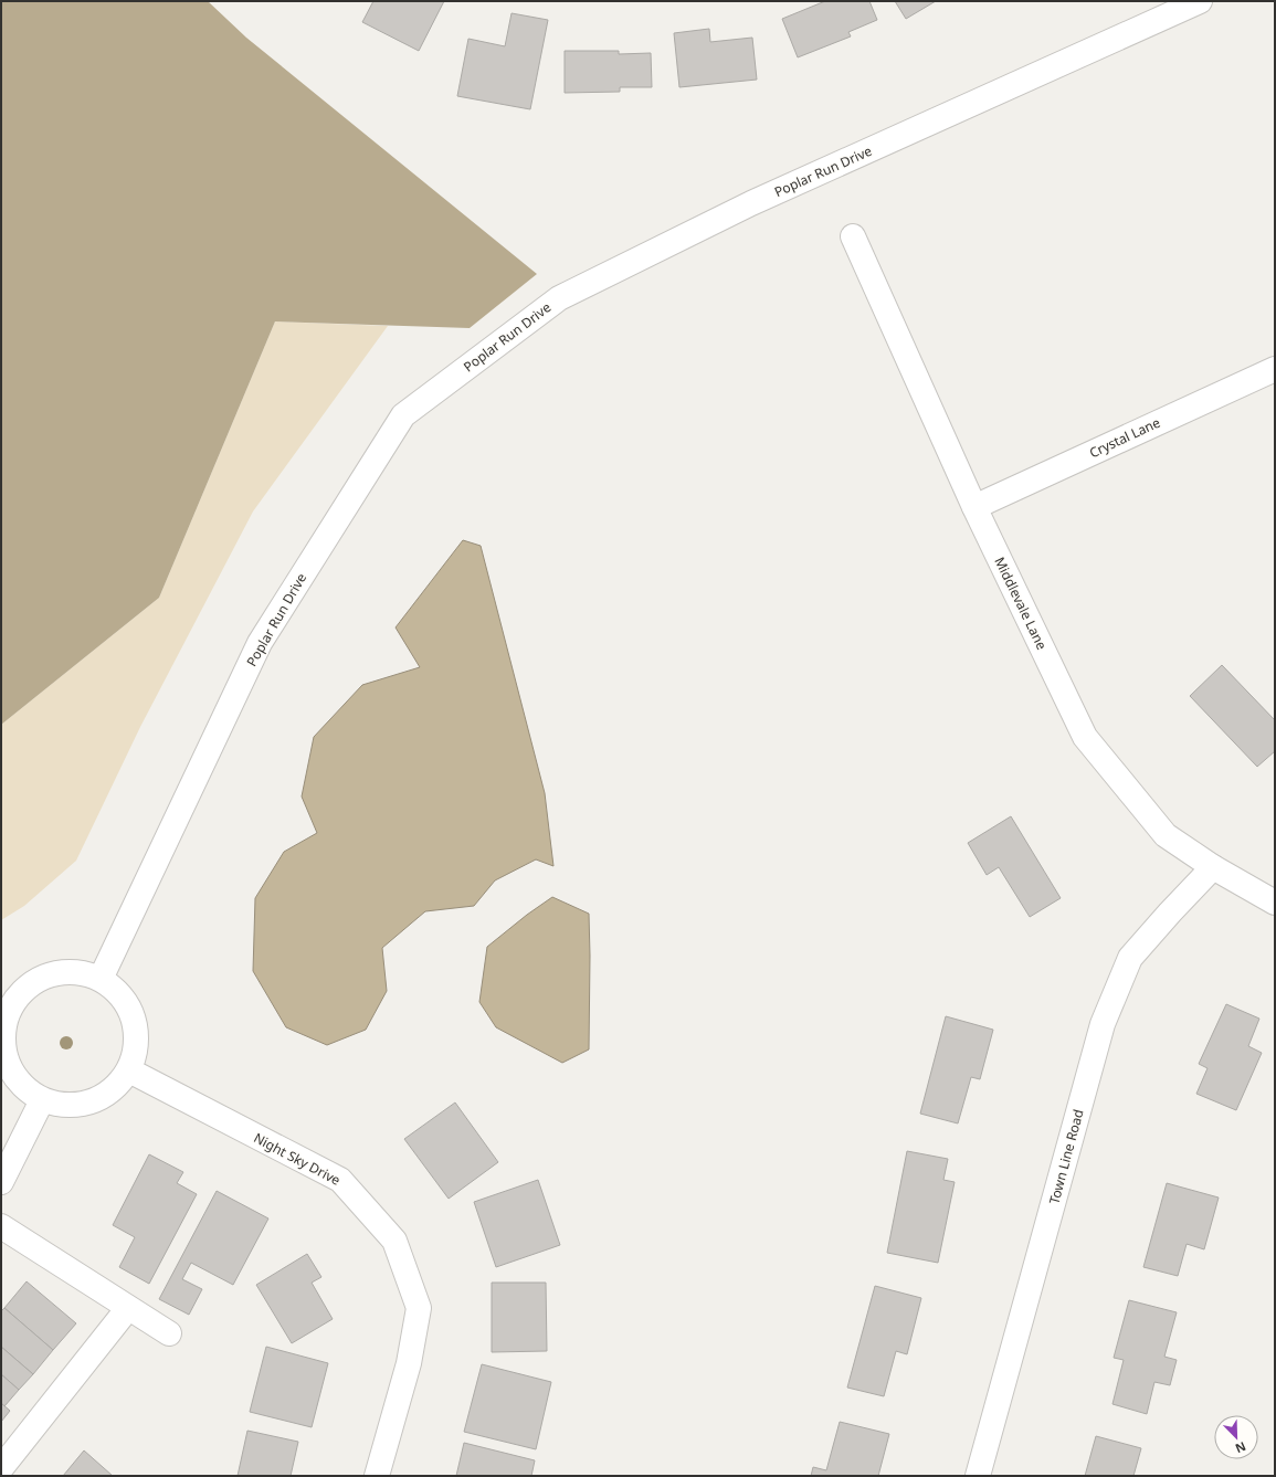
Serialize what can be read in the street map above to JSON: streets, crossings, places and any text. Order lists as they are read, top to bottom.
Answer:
{
  "streets": {
    "street": [
      "Poplar Run Drive",
      "Crystal Lane",
      "Middlevale Lane",
      "Town Line Road",
      "Night Sky Drive"
    ]
  },
  "crossings": [
    ["Poplar Run Drive", "Night Sky Drive"],
    ["Crystal Lane", "Middlevale Lane"],
    ["Middlevale Lane", "Town Line Road"]
  ],
  "north": "bottom right"
}
